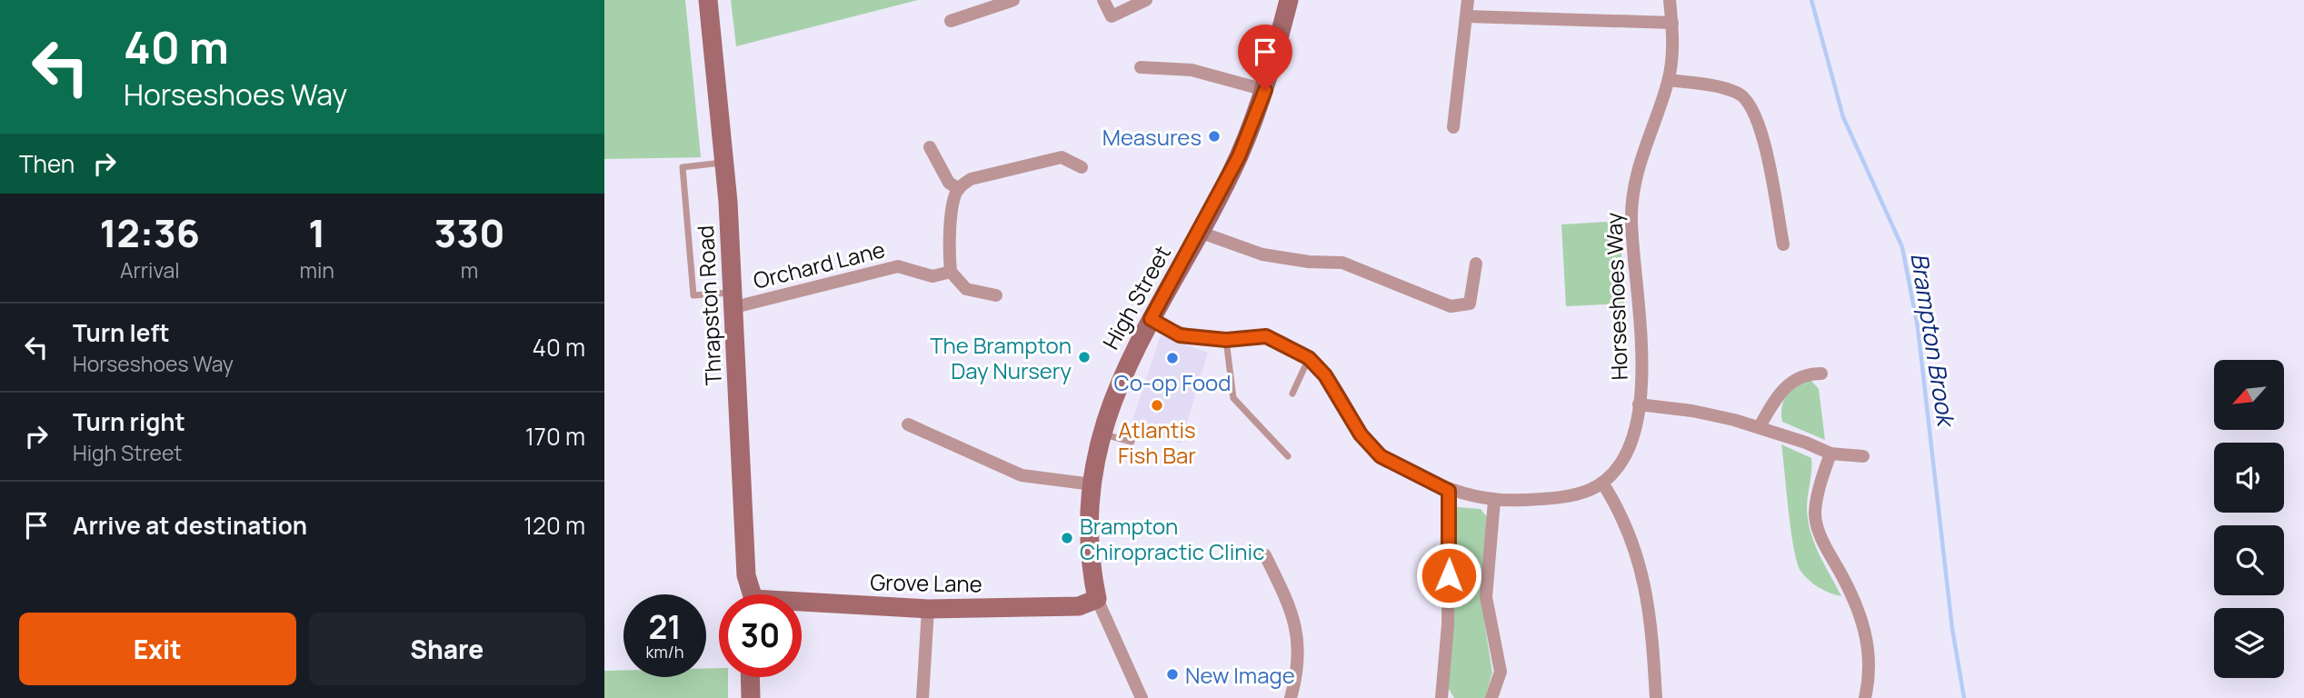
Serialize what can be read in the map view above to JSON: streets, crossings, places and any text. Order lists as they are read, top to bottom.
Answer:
{
  "streets": {
    "street": [
      "Orchard Lane",
      "Horseshoes Way",
      "High Street",
      "Thrapston Road",
      "Grove Lane"
    ]
  },
  "crossings": [
    ["Orchard Lane", "Thrapston Road"],
    ["Horseshoes Way", "High Street"],
    ["High Street", "Grove Lane"]
  ],
  "water": ["Brampton Brook"],
  "places": [
    "Measures",
    "The Brampton Day Nursery",
    "Co-op Food",
    "Atlantis Fish Bar",
    "Brampton Chiropractic Clinic",
    "New Image"
  ],
  "north": "bottom left",
  "page": {
    "turn": ["40 m", "Horseshoes Way"],
    "then": "Then",
    "eta": [
      "12:36",
      "Arrival",
      "1",
      "min",
      "330",
      "m"
    ],
    "list": [
      {
        "name": "Turn left",
        "note": "Horseshoes Way",
        "value": "40 m"
      },
      {
        "name": "Turn right",
        "note": "High Street",
        "value": "170 m"
      },
      {
        "name": "Arrive at destination",
        "value": "120 m"
      }
    ],
    "speed": "21 km/h",
    "limit": "30",
    "buttons": ["Exit", "Share"]
  }
}
